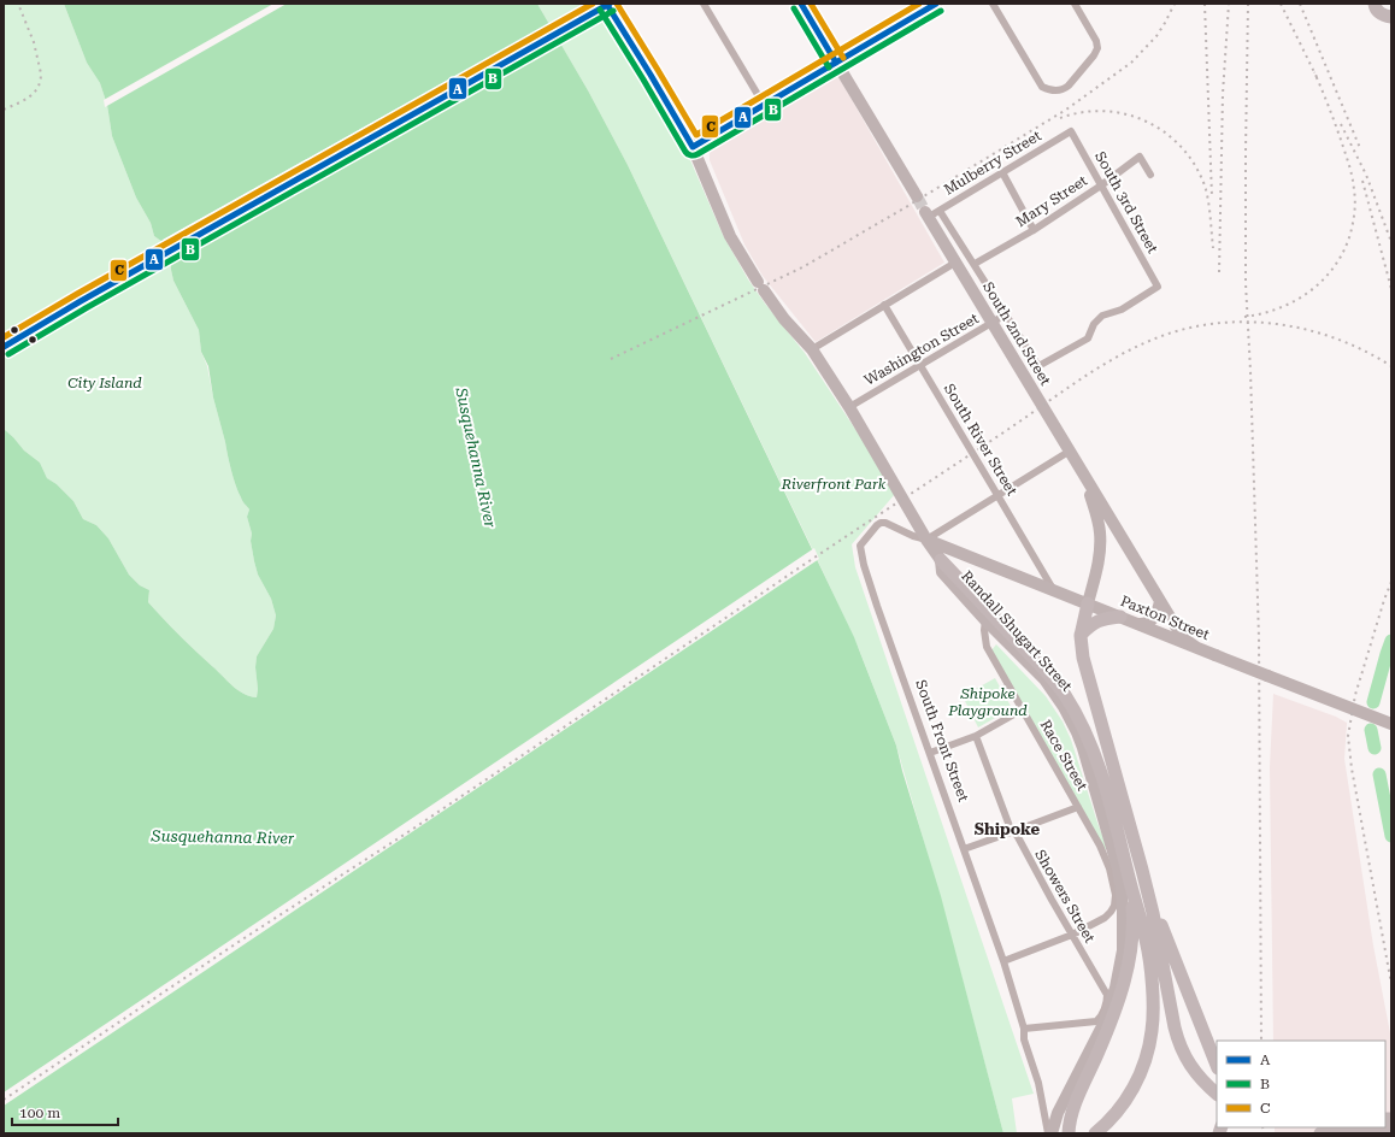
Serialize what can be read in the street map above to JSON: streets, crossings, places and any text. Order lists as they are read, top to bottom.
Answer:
{
  "streets": {
    "main road": ["South 2nd Street", "Paxton Street", "Randall Shugart Street"],
    "street": [
      "Mulberry Street",
      "Mary Street",
      "South 3rd Street",
      "Washington Street",
      "South River Street",
      "South Front Street",
      "Race Street",
      "Showers Street"
    ]
  },
  "crossings": [
    ["Mulberry Street", "South 3rd Street"],
    ["Mulberry Street", "South 2nd Street"],
    ["Mary Street", "South 3rd Street"],
    ["South 3rd Street", "Washington Street"],
    ["South 2nd Street", "Washington Street"],
    ["South 2nd Street", "Paxton Street"],
    ["Washington Street", "South River Street"],
    ["South River Street", "Paxton Street"],
    ["Paxton Street", "South Front Street"],
    ["Randall Shugart Street", "South Front Street"],
    ["Randall Shugart Street", "Race Street"],
    ["South Front Street", "Showers Street"],
    ["Race Street", "Showers Street"]
  ],
  "districts": ["Shipoke"],
  "water": ["Susquehanna River"],
  "parks": ["City Island", "Riverfront Park", "Shipoke Playground"],
  "lines": ["transit line A", "transit line C", "transit line B"],
  "legend": ["A", "B", "C"],
  "scale_bar": "100 m"
}
